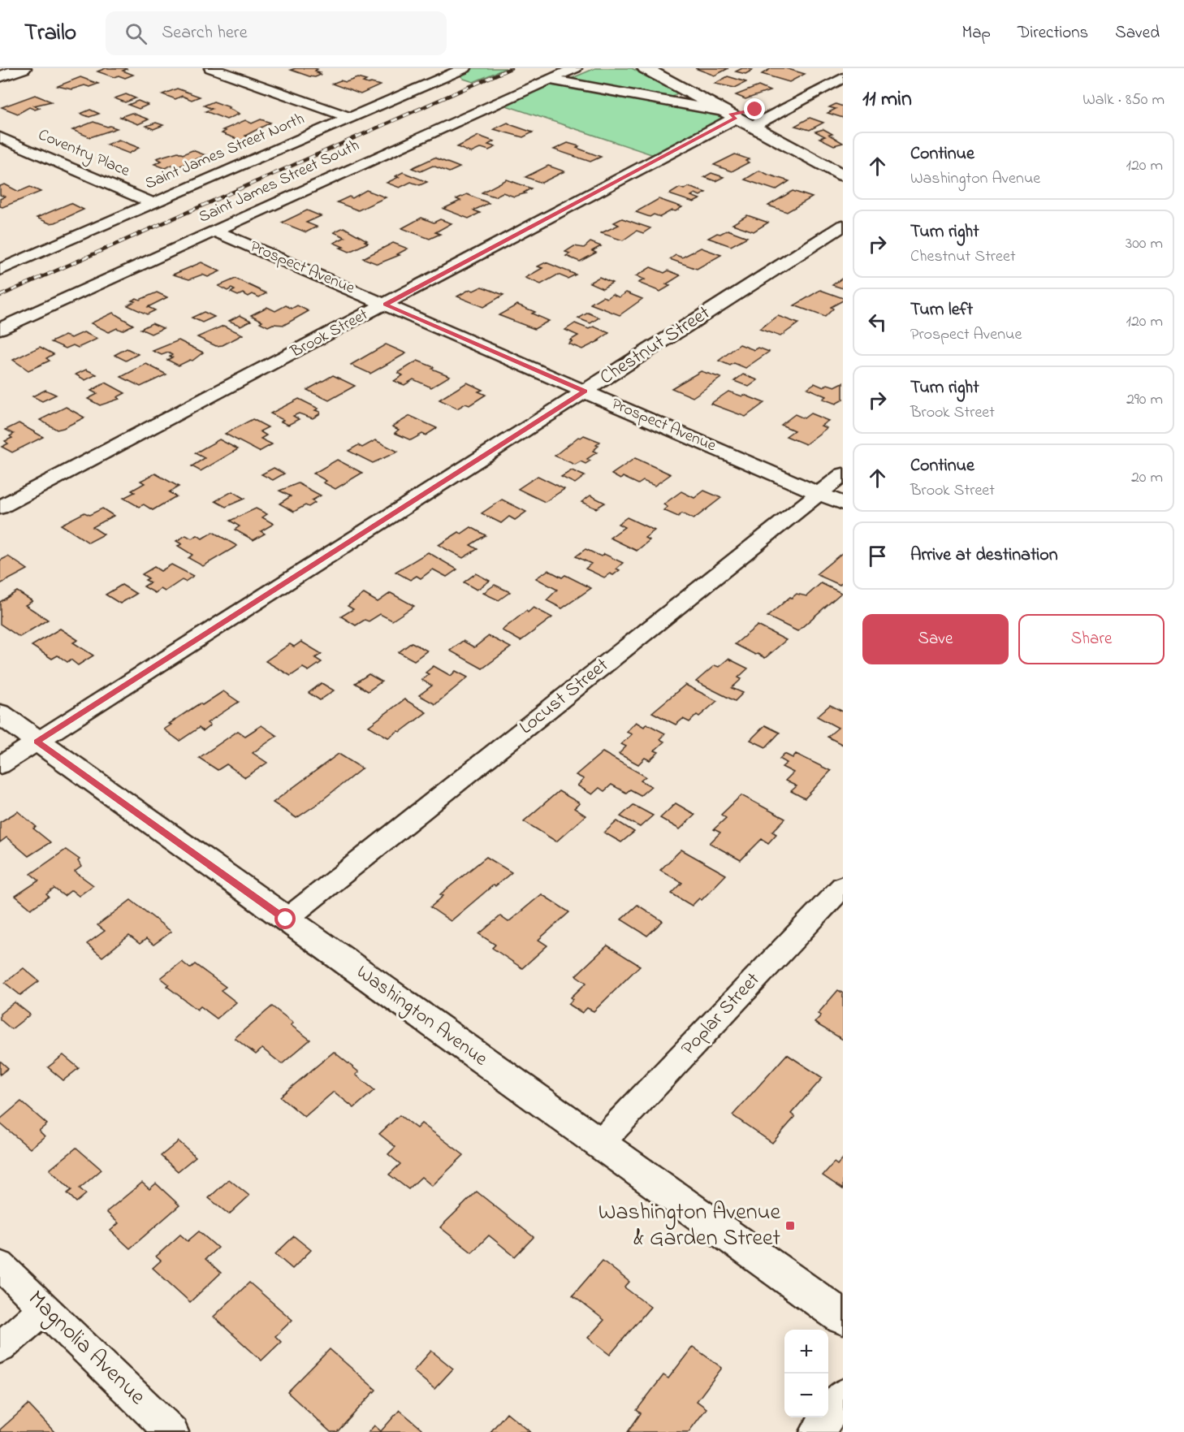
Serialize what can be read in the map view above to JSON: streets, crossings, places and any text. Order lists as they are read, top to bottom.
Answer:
{
  "streets": {
    "main road": ["Washington Avenue"],
    "street": [
      "Saint James Street North",
      "Coventry Place",
      "Saint James Street South",
      "Prospect Avenue",
      "Brook Street",
      "Chestnut Street",
      "Locust Street",
      "Poplar Street",
      "Magnolia Avenue"
    ]
  },
  "crossings": [
    ["Saint James Street North", "Coventry Place"],
    ["Saint James Street South", "Prospect Avenue"],
    ["Prospect Avenue", "Brook Street"],
    ["Prospect Avenue", "Chestnut Street"],
    ["Prospect Avenue", "Locust Street"],
    ["Chestnut Street", "Washington Avenue"],
    ["Locust Street", "Washington Avenue"],
    ["Poplar Street", "Washington Avenue"]
  ],
  "places": {
    "transit": ["Washington Avenue & Garden Street"]
  },
  "page": {
    "header": "Trailo",
    "search": "Search here",
    "nav": ["Map", "Directions", "Saved"],
    "heading": ["11 min", "Walk · 850 m"],
    "list": [
      ["Continue", "Washington Avenue", "120 m"],
      ["Turn right", "Chestnut Street", "300 m"],
      ["Turn left", "Prospect Avenue", "120 m"],
      ["Turn right", "Brook Street", "290 m"],
      ["Continue", "Brook Street", "20 m"],
      "Arrive at destination"
    ],
    "buttons": ["Save", "Share"],
    "map_buttons": ["+", "−"]
  }
}
